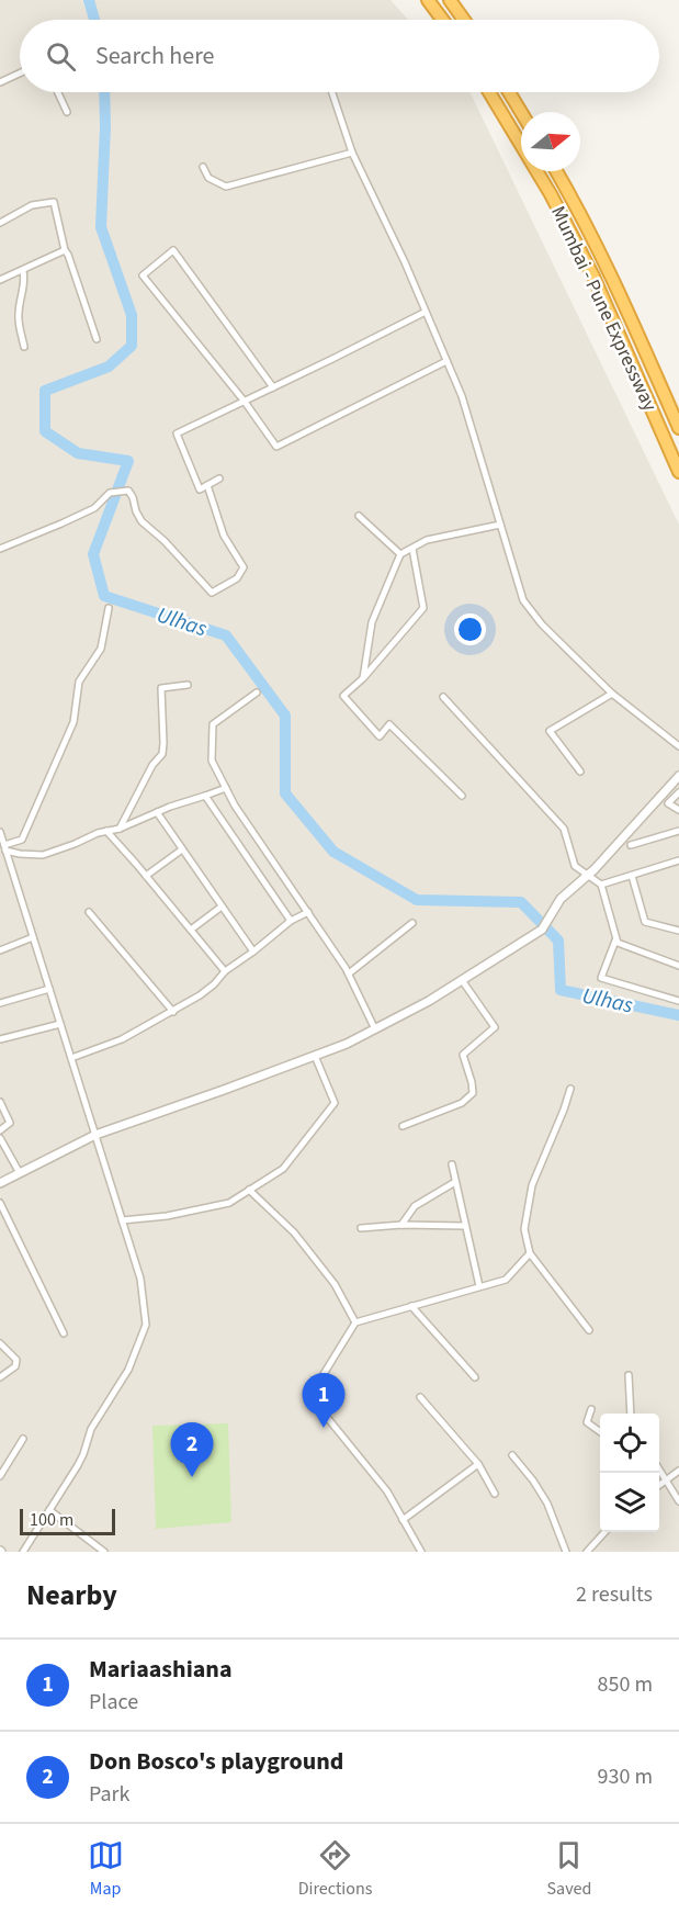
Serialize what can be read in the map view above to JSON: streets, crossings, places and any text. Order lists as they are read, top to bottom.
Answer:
{
  "streets": {
    "highway": ["Mumbai - Pune Expressway"]
  },
  "water": ["Ulhas"],
  "scale_bar": "100 m",
  "north": "right",
  "page": {
    "search": "Search here",
    "pins": ["1", "2"],
    "scale": "100 m",
    "heading": ["Nearby", "2 results"],
    "list": [
      {
        "mark": "1",
        "name": "Mariaashiana",
        "note": "Place",
        "value": "850 m"
      },
      {
        "mark": "2",
        "name": "Don Bosco's playground",
        "note": "Park",
        "value": "930 m"
      }
    ],
    "nav": ["Map", "Directions", "Saved"]
  }
}
